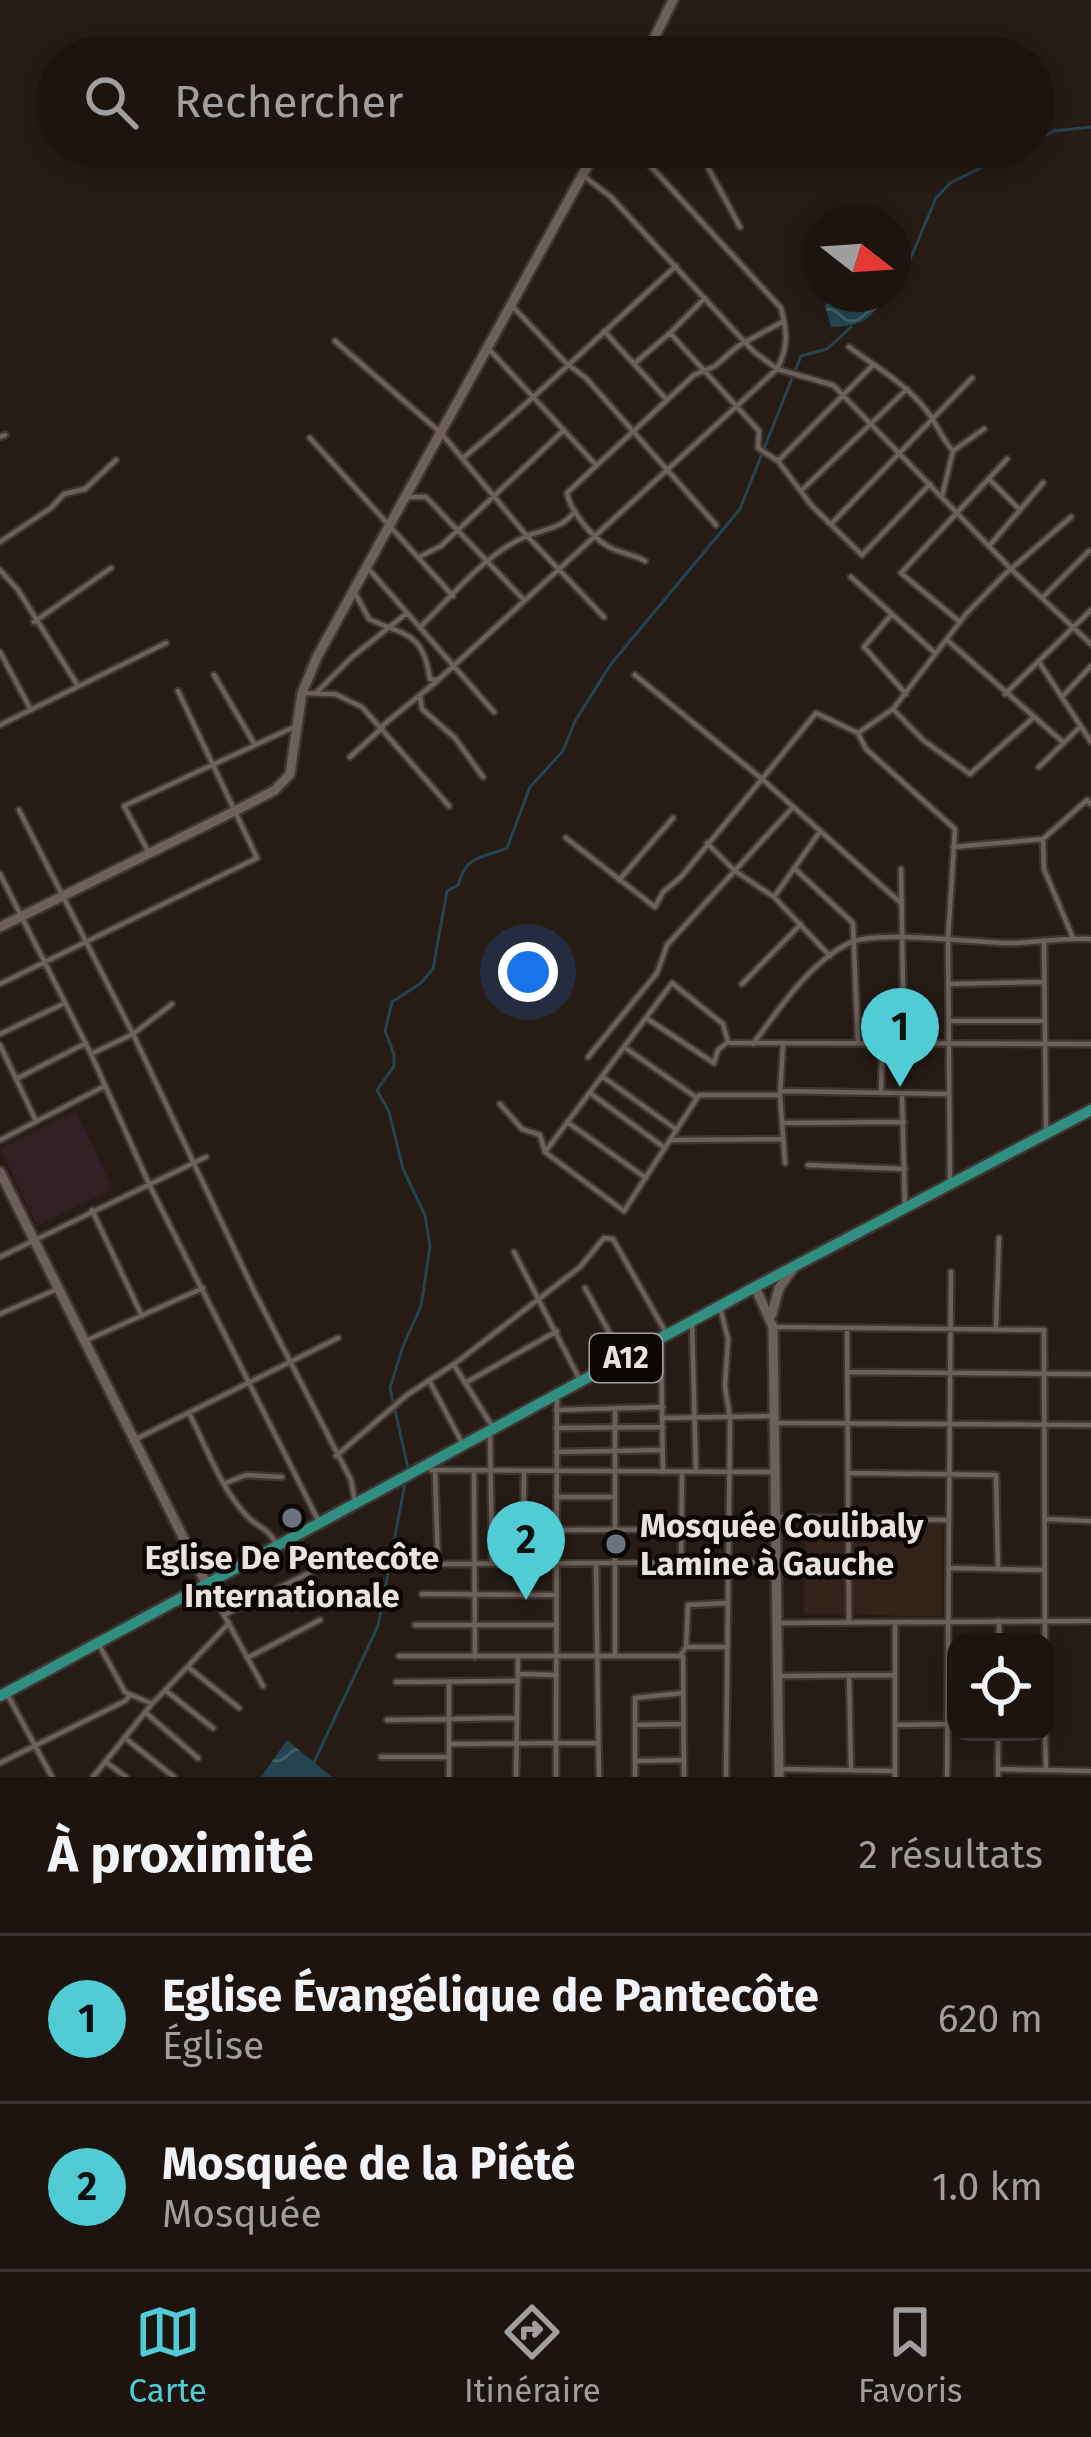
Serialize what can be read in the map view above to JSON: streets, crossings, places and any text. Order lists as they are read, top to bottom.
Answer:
{
  "streets": {
    "main road": ["A12"]
  },
  "places": ["Eglise De Pentecôte Internationale", "Mosquée Coulibaly Lamine à Gauche"],
  "north": "right",
  "page": {
    "search": "Rechercher",
    "pins": ["1", "2"],
    "heading": ["À proximité", "2 résultats"],
    "list": [
      {
        "mark": "1",
        "name": "Eglise Évangélique de Pantecôte",
        "note": "Église",
        "value": "620 m"
      },
      {
        "mark": "2",
        "name": "Mosquée de la Piété",
        "note": "Mosquée",
        "value": "1.0 km"
      }
    ],
    "nav": ["Carte", "Itinéraire", "Favoris"]
  }
}
